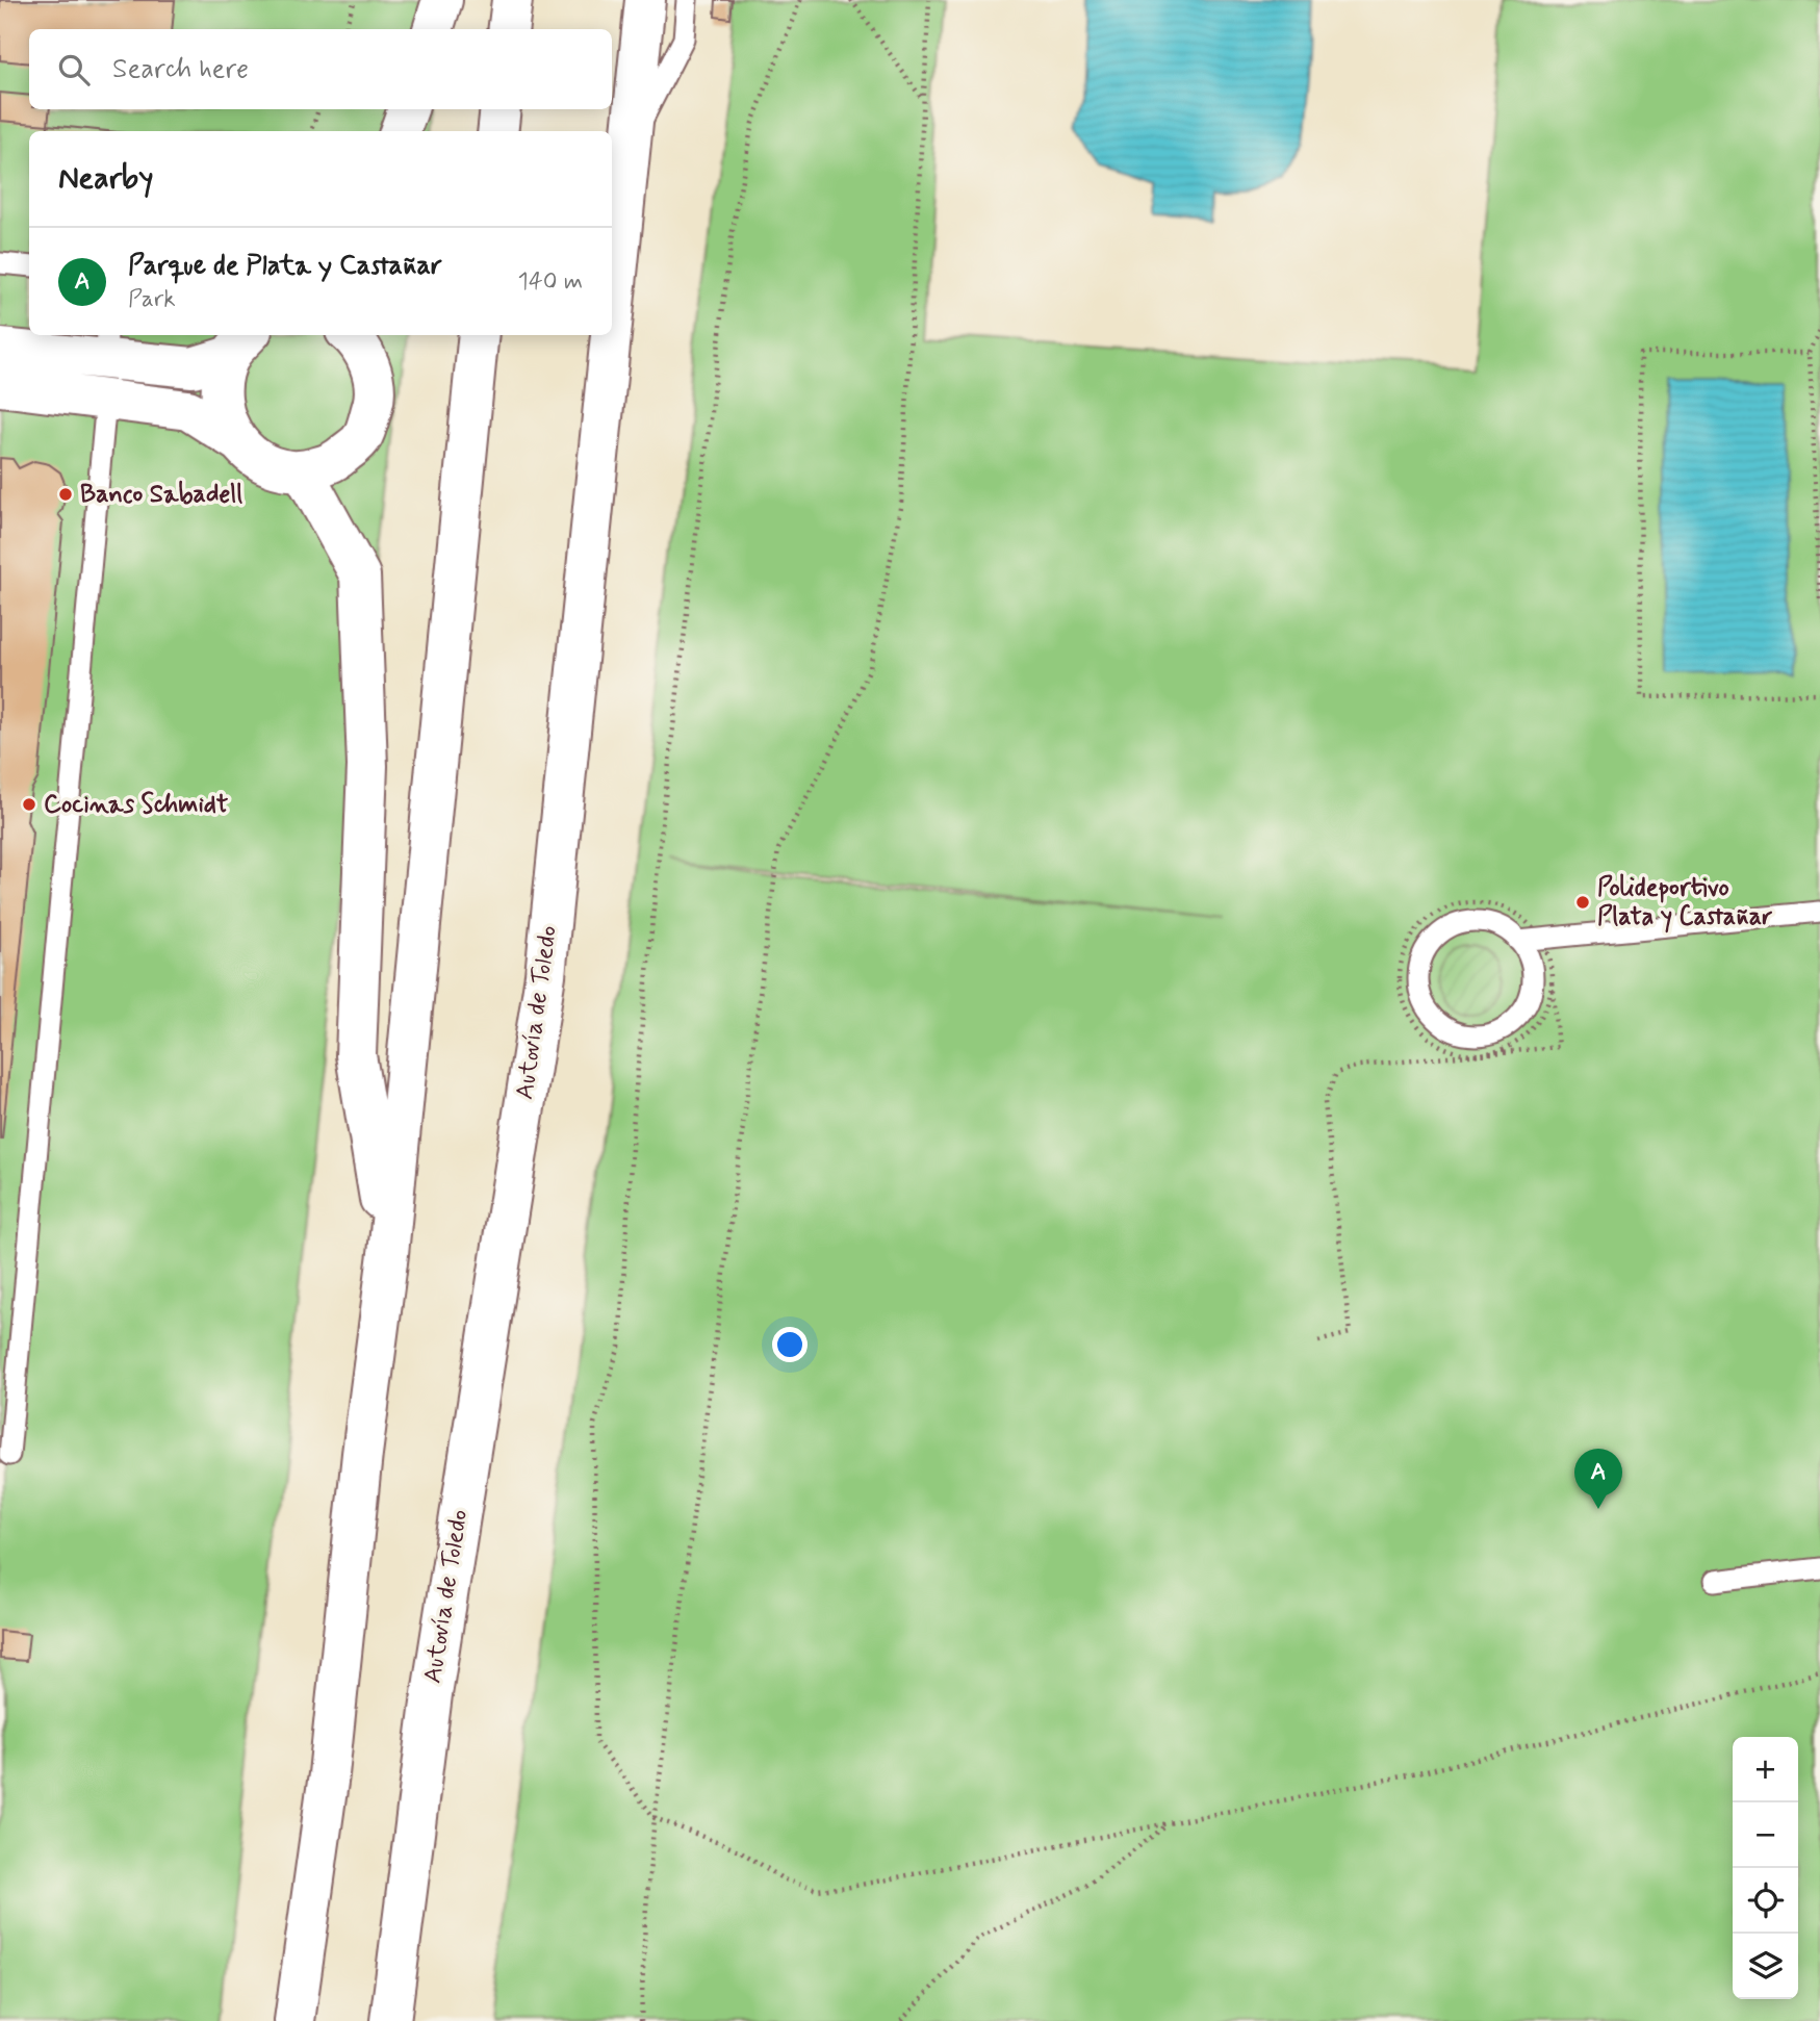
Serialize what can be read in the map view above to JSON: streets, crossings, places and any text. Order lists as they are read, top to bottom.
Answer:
{
  "streets": {
    "main road": ["Autovía de Toledo"]
  },
  "places": ["Banco Sabadell", "Cocinas Schmidt", "Polideportivo Plata y Castañar"],
  "page": {
    "search": "Search here",
    "heading": "Nearby",
    "list": [
      {
        "mark": "A",
        "name": "Parque de Plata y Castañar",
        "note": "Park",
        "value": "140 m"
      }
    ],
    "pins": "A",
    "map_buttons": ["+", "−"]
  }
}
